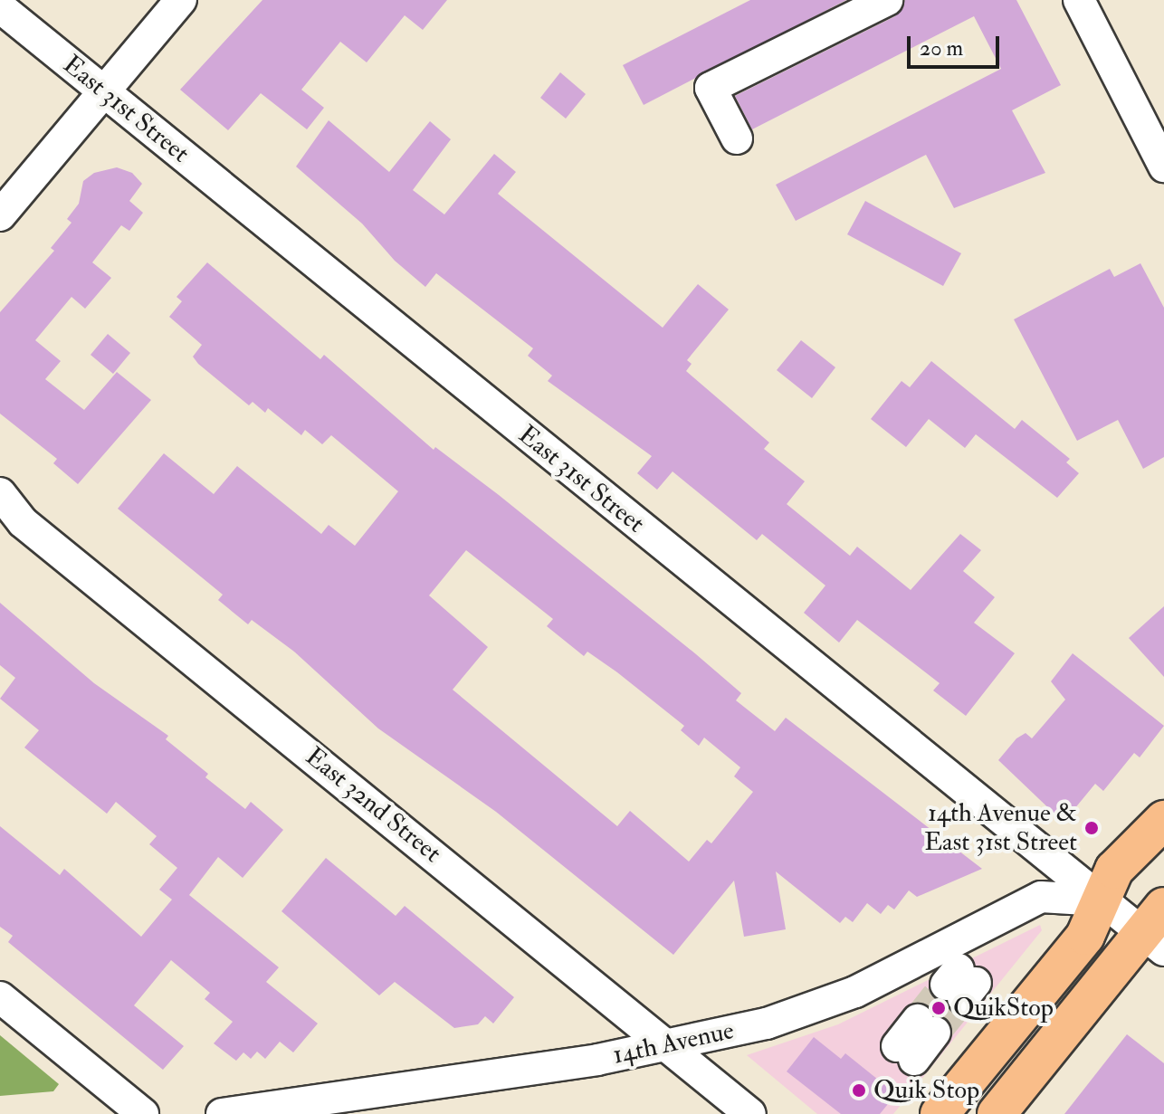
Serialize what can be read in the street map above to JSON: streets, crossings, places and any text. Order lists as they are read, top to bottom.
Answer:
{
  "streets": {
    "street": ["East 31st Street", "East 32nd Street", "14th Avenue"]
  },
  "crossings": [
    ["East 31st Street", "14th Avenue"],
    ["East 32nd Street", "14th Avenue"]
  ],
  "places": ["14th Avenue & East 31st Street", "QuikStop", "Quik Stop"],
  "scale_bar": "20 m"
}
